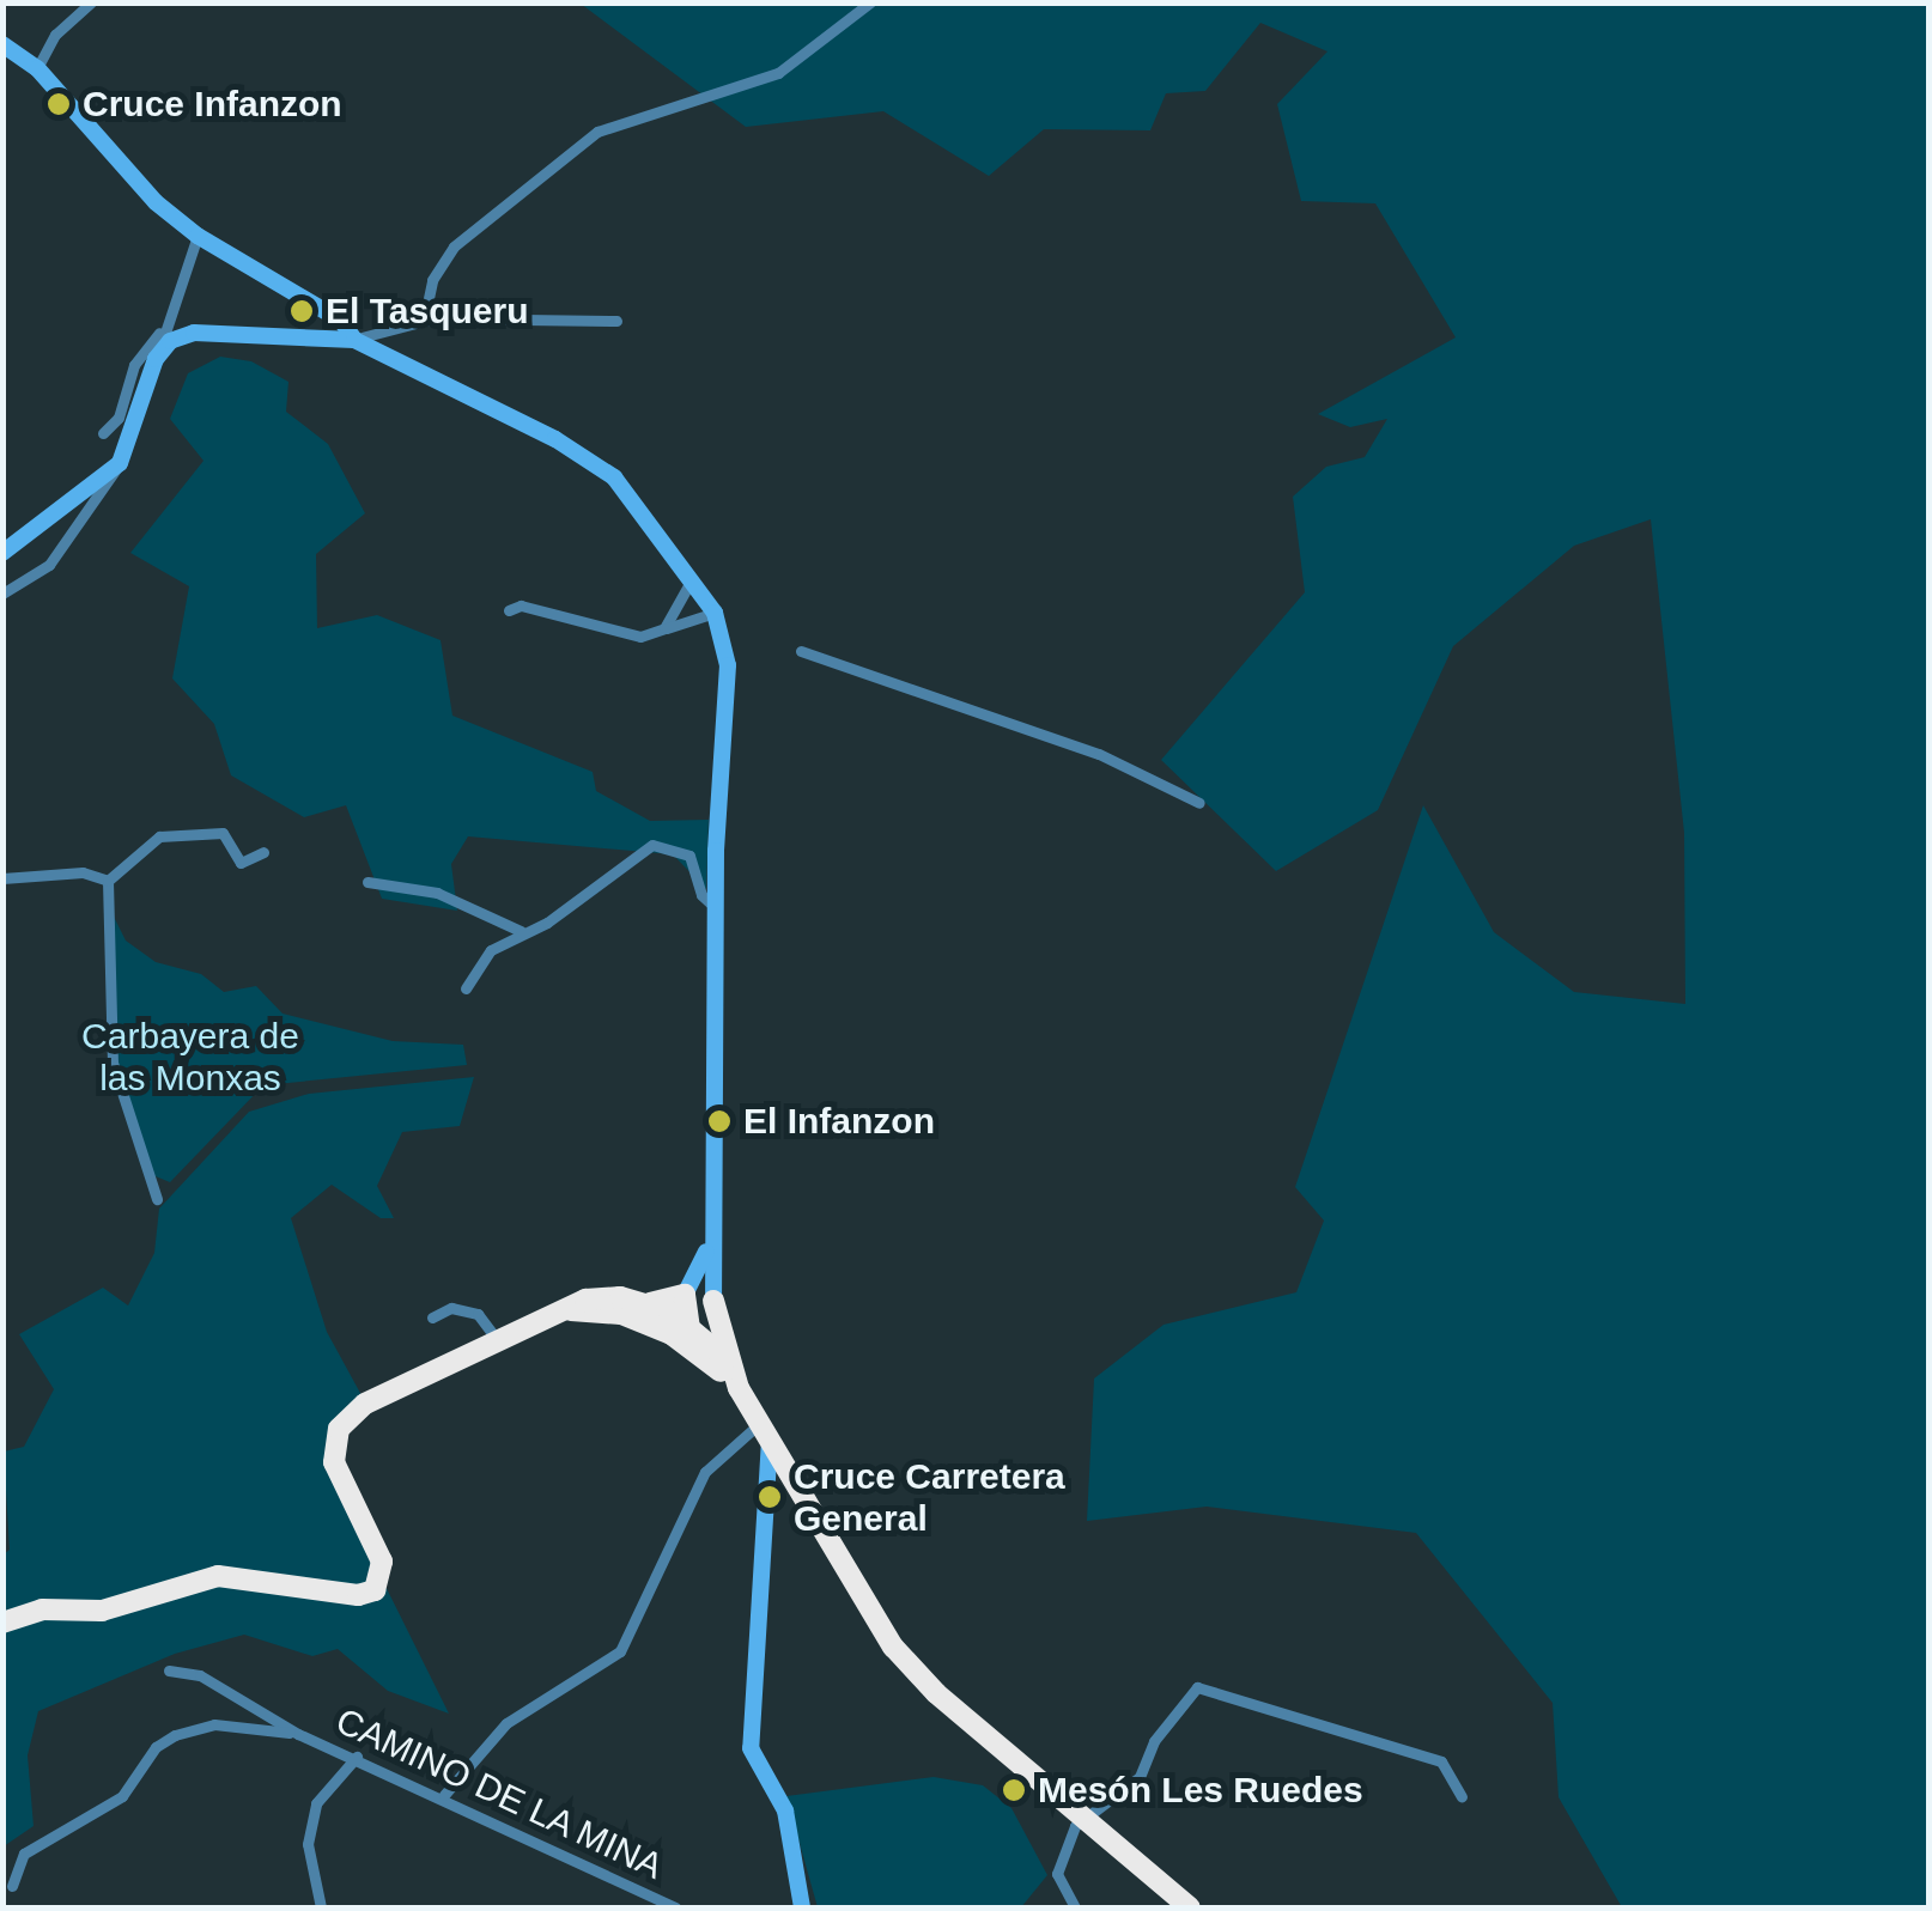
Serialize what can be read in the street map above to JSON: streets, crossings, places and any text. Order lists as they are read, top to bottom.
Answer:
{
  "streets": {
    "street": ["CAMINO DE LA MINA"]
  },
  "parks": ["Carbayera de las Monxas"],
  "places": [
    "Cruce Infanzon",
    "El Tasqueru",
    "El Infanzon",
    "Cruce Carretera General",
    "Mesón Les Ruedes"
  ]
}
